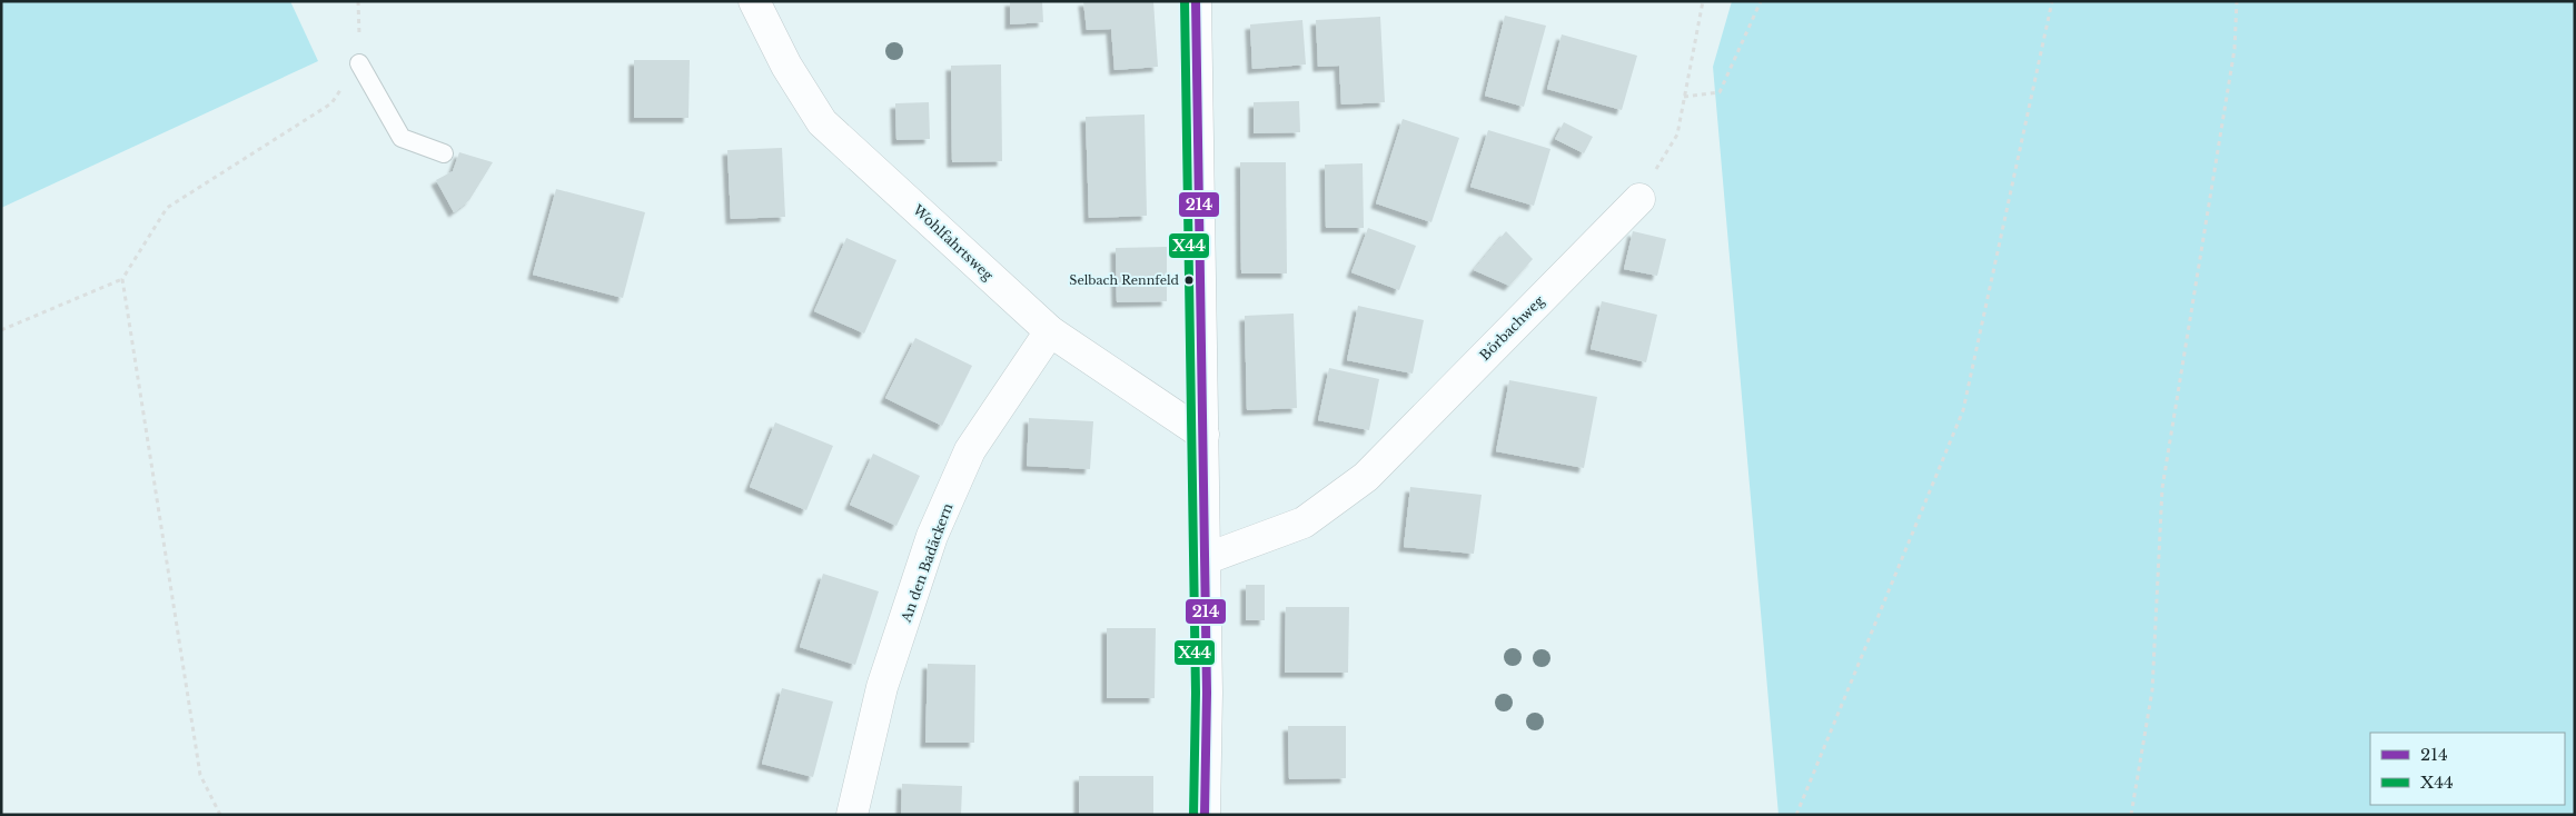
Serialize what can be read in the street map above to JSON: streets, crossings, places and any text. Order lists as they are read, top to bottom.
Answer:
{
  "streets": {
    "street": ["Wohlfahrtsweg", "Börbachweg", "An den Badäckern"]
  },
  "crossings": [
    ["Wohlfahrtsweg", "An den Badäckern"]
  ],
  "places": ["Selbach Rennfeld"],
  "lines": ["transit line 214", "transit line X44"],
  "legend": ["214", "X44"]
}
